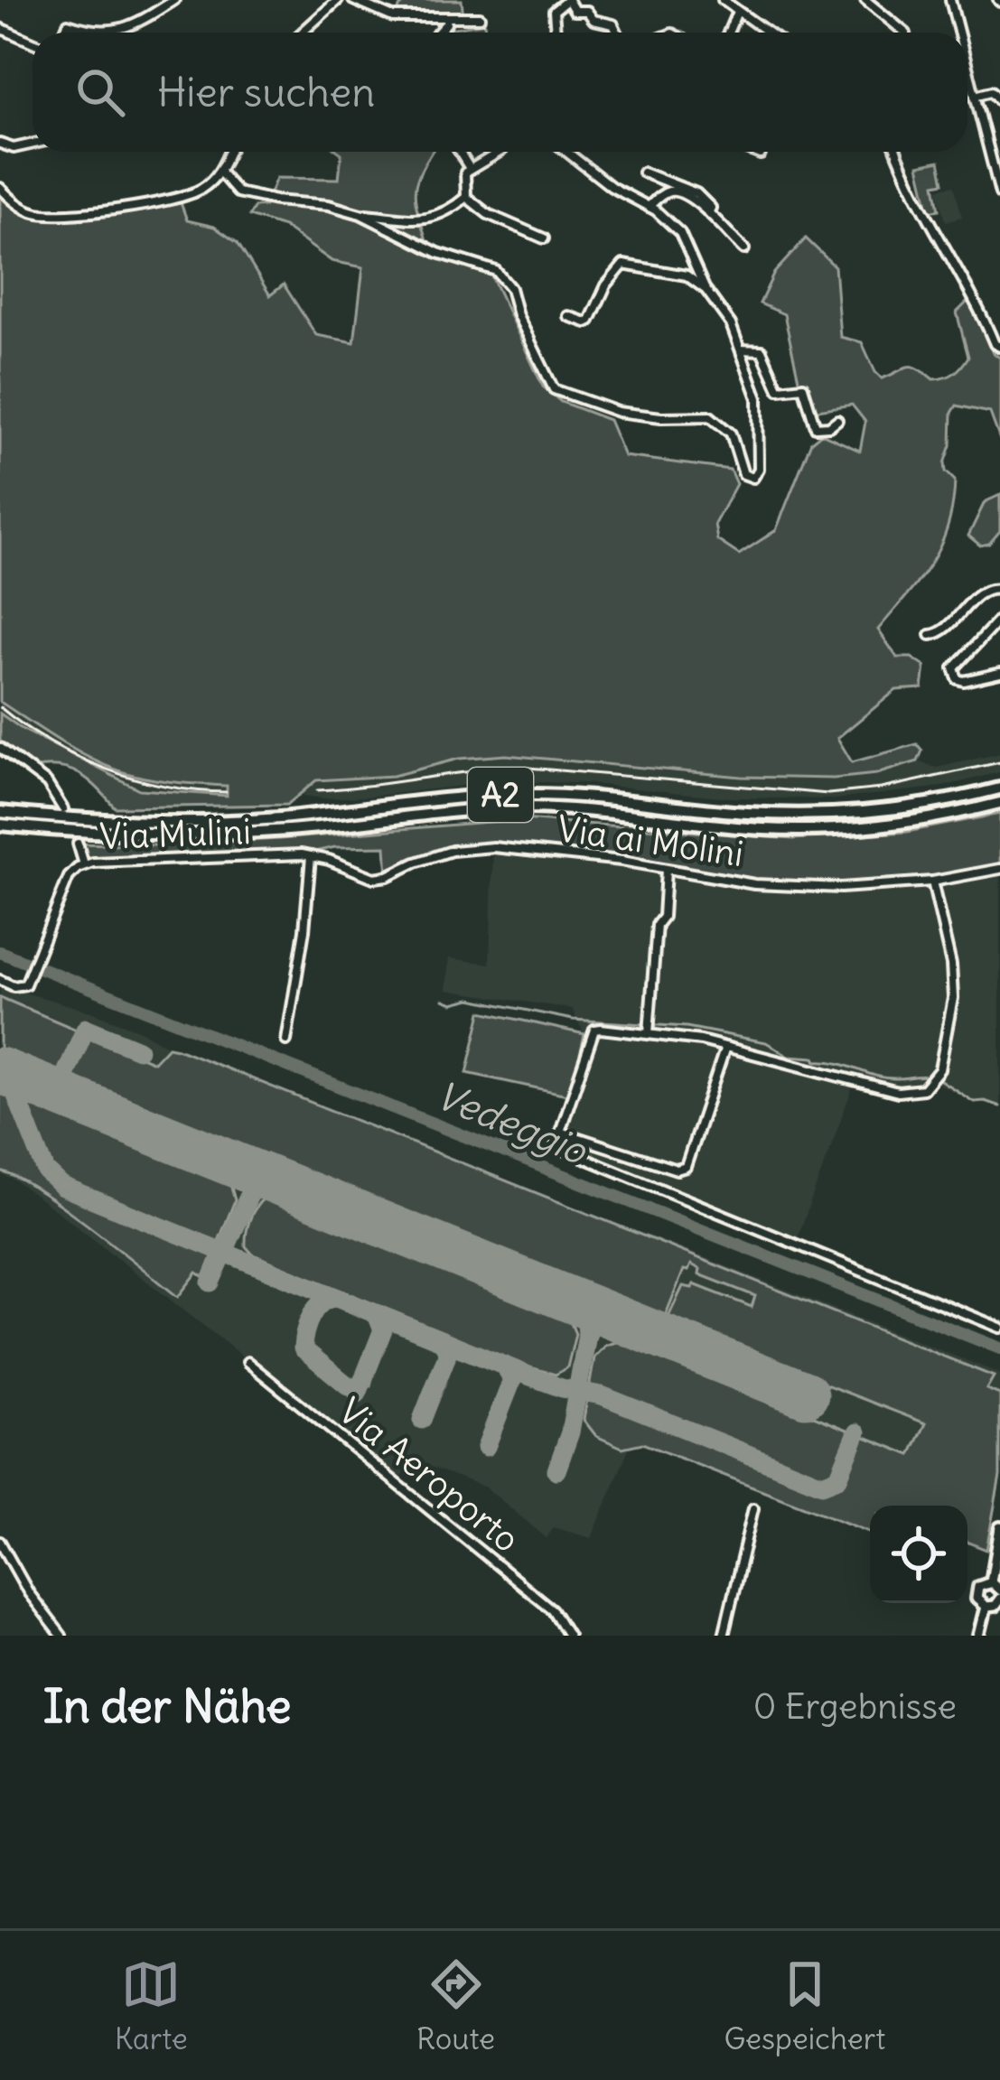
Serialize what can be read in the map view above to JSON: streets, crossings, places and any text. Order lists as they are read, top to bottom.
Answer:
{
  "streets": {
    "highway": ["A2"],
    "street": ["Via Mulini", "Via ai Molini", "Via Aeroporto"]
  },
  "crossings": [
    ["Via Mulini", "Via ai Molini"]
  ],
  "water": ["Vedeggio"],
  "page": {
    "search": "Hier suchen",
    "heading": ["In der Nähe", "0 Ergebnisse"],
    "nav": ["Karte", "Route", "Gespeichert"]
  }
}
